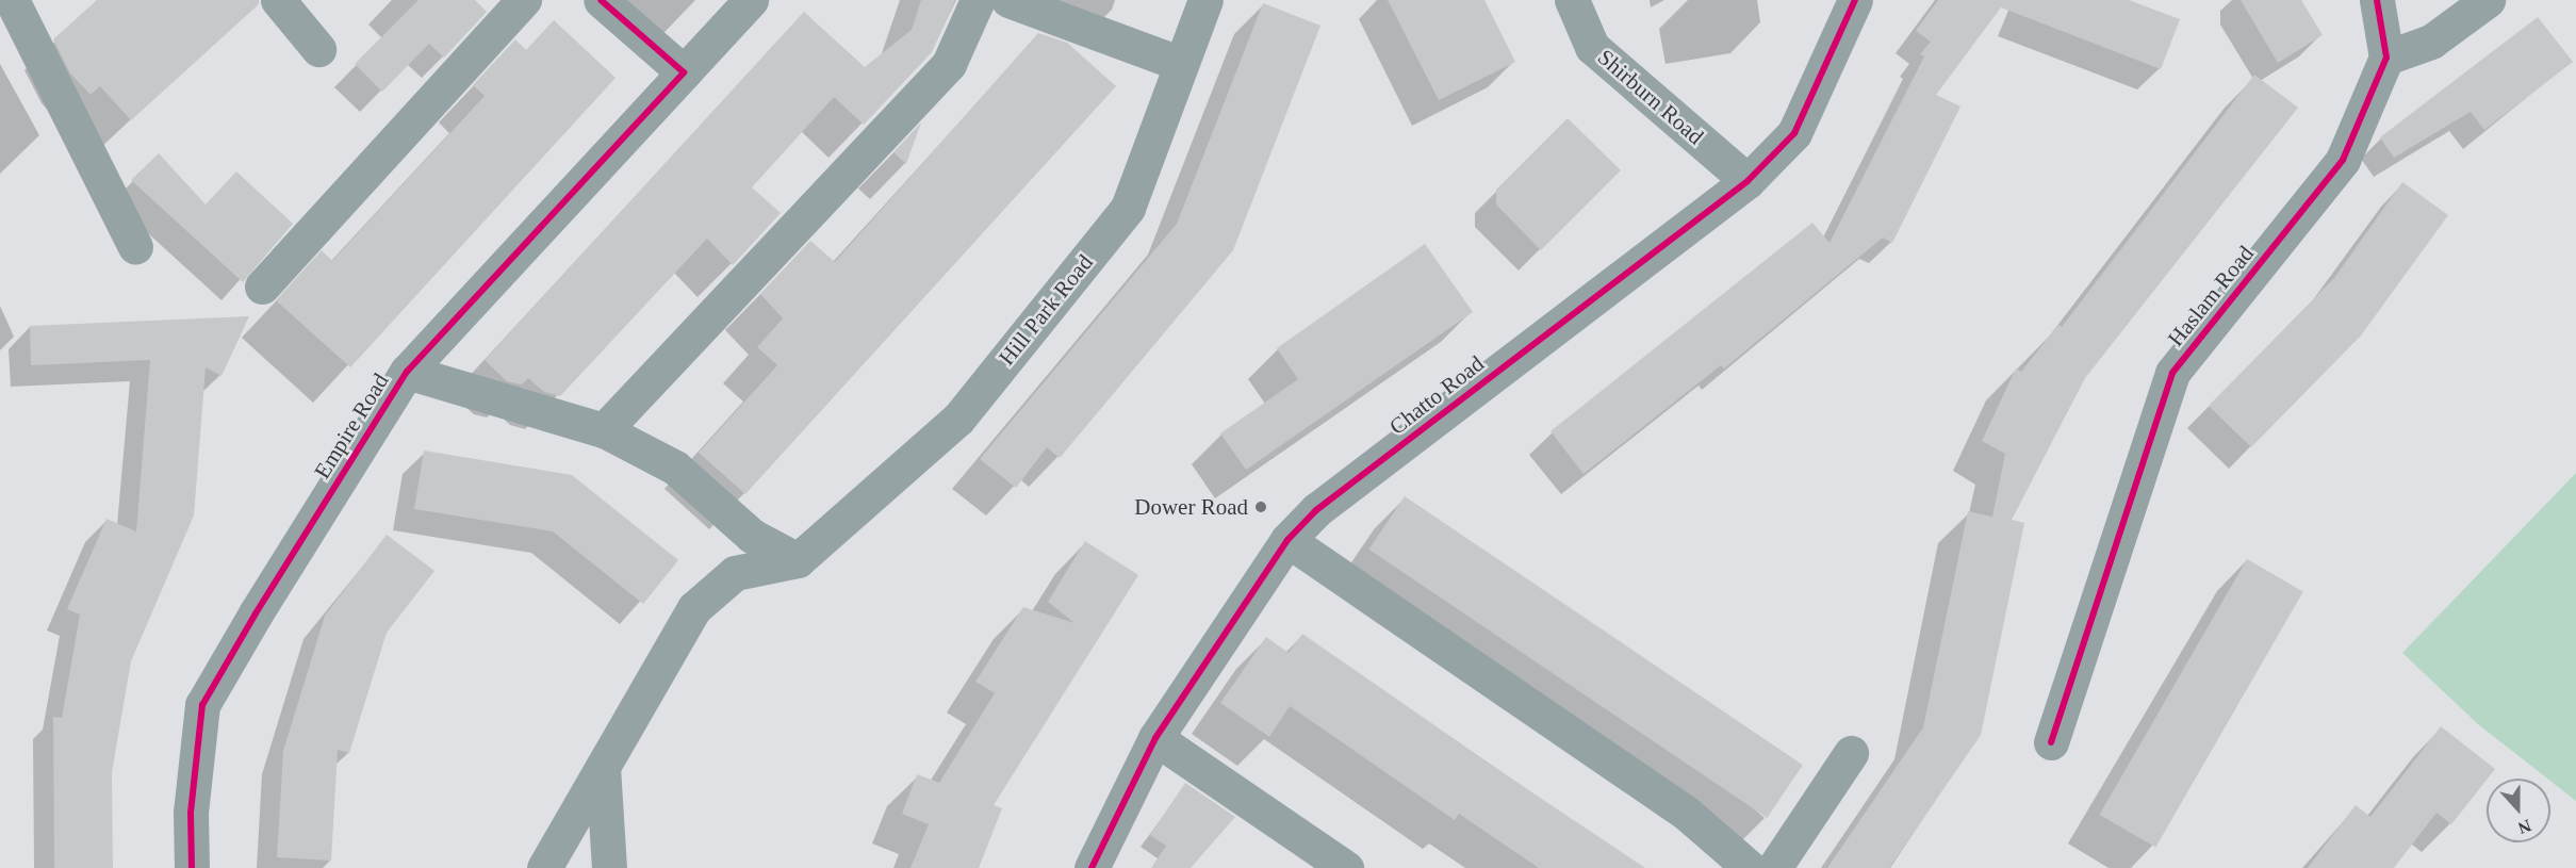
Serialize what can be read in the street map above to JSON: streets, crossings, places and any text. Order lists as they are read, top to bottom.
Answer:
{
  "streets": {
    "street": [
      "Shirburn Road",
      "Haslam Road",
      "Hill Park Road",
      "Chatto Road",
      "Empire Road"
    ]
  },
  "crossings": [
    ["Shirburn Road", "Chatto Road"]
  ],
  "places": ["Dower Road"],
  "north": "bottom"
}
